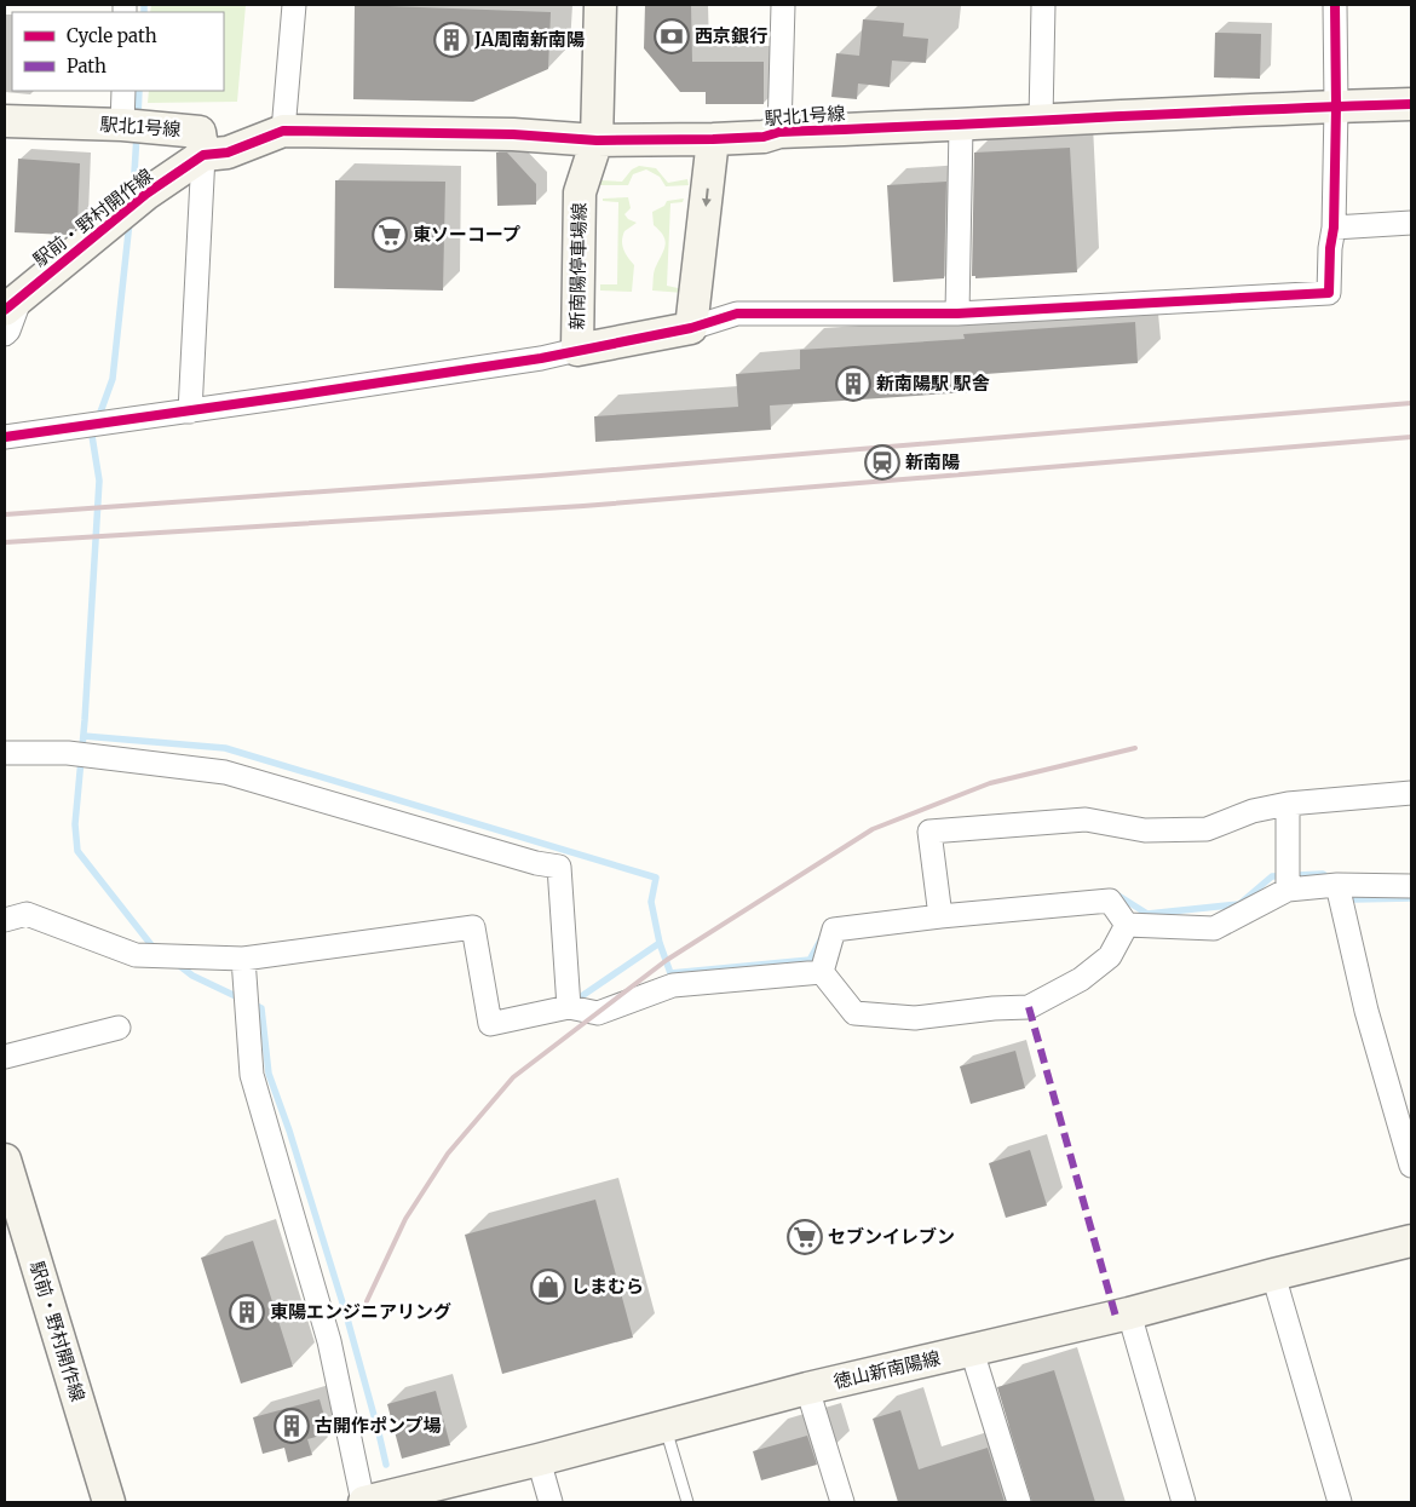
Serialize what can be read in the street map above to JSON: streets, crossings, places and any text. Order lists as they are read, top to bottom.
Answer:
{
  "streets": {
    "street": [
      "駅北1号線",
      "駅前・野村開作線",
      "新南陽停車場線",
      "徳山新南陽線"
    ]
  },
  "crossings": [
    ["駅北1号線", "駅前・野村開作線"],
    ["駅北1号線", "新南陽停車場線"]
  ],
  "places": {
    "bank": ["西京銀行"],
    "building": [
      "JA周南新南陽",
      "新南陽駅 駅舎",
      "東陽エンジニアリング",
      "古開作ポンプ場"
    ],
    "supermarket": ["東ソーコープ", "セブンイレブン"],
    "station": ["新南陽"],
    "shop": ["しまむら"]
  },
  "legend": ["Cycle path", "Path"]
}
